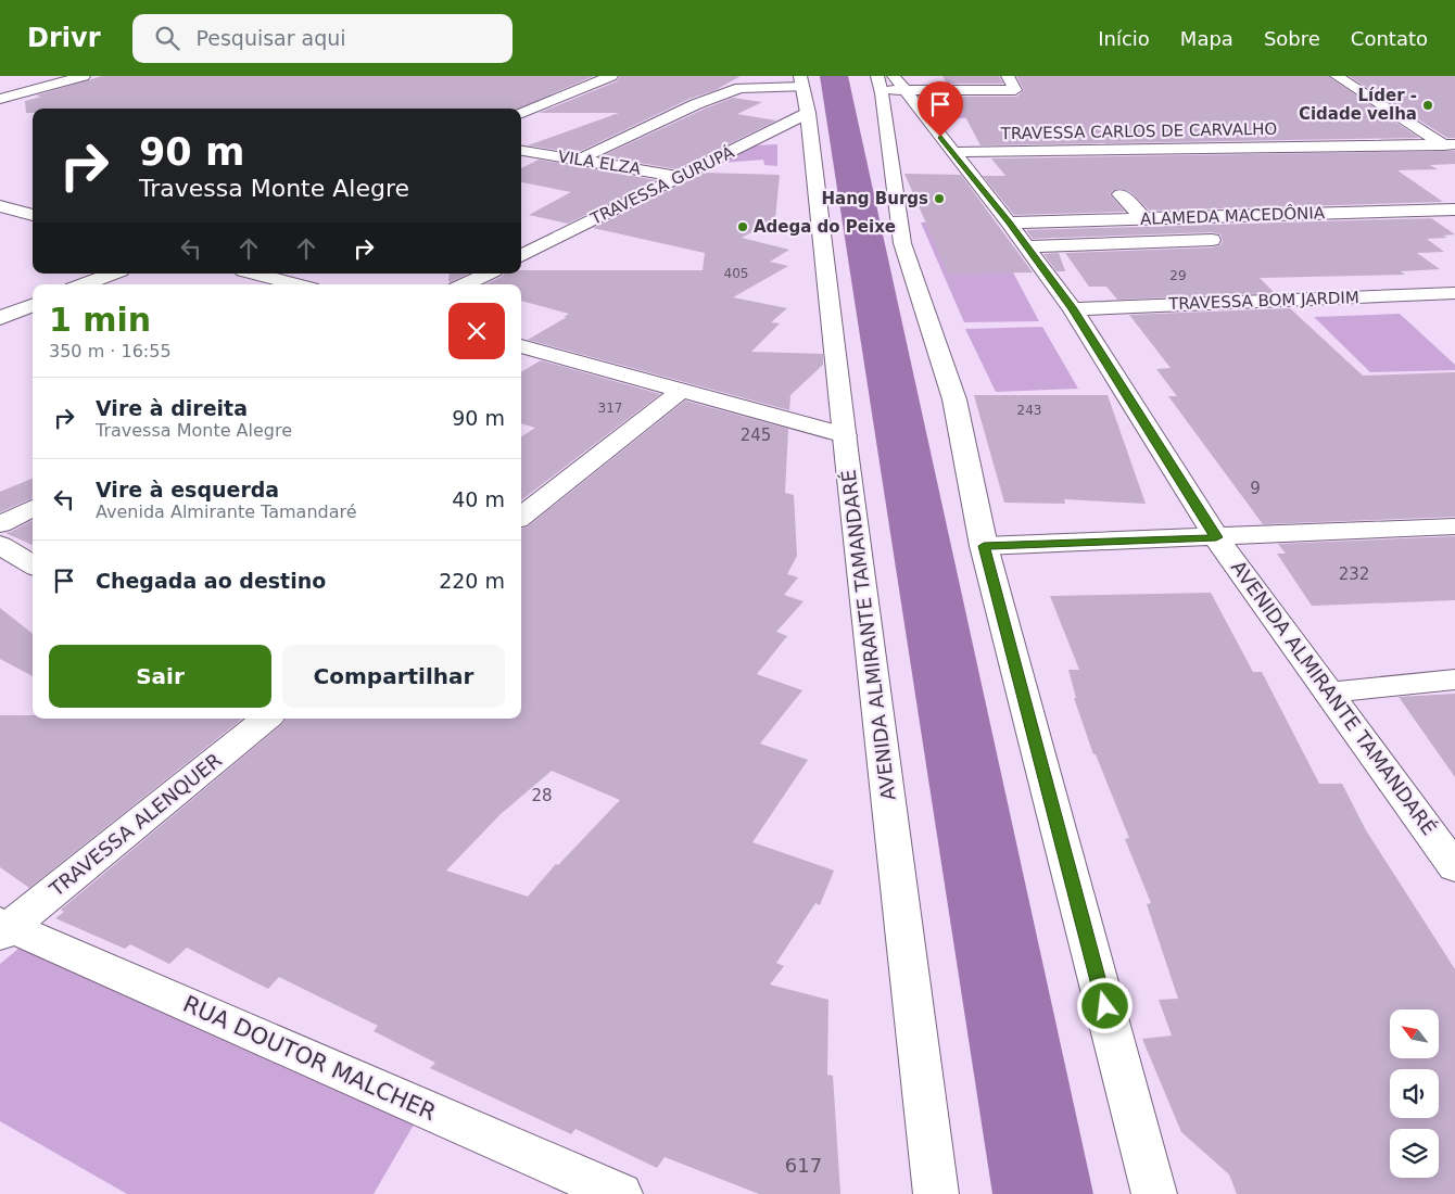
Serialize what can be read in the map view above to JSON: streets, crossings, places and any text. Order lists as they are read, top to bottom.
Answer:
{
  "streets": {
    "street": [
      "TRAVESSA CARLOS DE CARVALHO",
      "VILA ELZA",
      "TRAVESSA GURUPÁ",
      "ALAMEDA MACEDÔNIA",
      "TRAVESSA BOM JARDIM",
      "AVENIDA ALMIRANTE TAMANDARÉ",
      "TRAVESSA ALENQUER",
      "RUA DOUTOR MALCHER"
    ]
  },
  "crossings": [
    ["TRAVESSA CARLOS DE CARVALHO", "AVENIDA ALMIRANTE TAMANDARÉ"],
    ["VILA ELZA", "TRAVESSA GURUPÁ"],
    ["TRAVESSA GURUPÁ", "AVENIDA ALMIRANTE TAMANDARÉ"],
    ["ALAMEDA MACEDÔNIA", "AVENIDA ALMIRANTE TAMANDARÉ"],
    ["TRAVESSA BOM JARDIM", "AVENIDA ALMIRANTE TAMANDARÉ"],
    ["TRAVESSA ALENQUER", "RUA DOUTOR MALCHER"]
  ],
  "places": ["Líder - Cidade velha", "Hang Burgs", "Adega do Peixe"],
  "house_numbers": [
    "405",
    "29",
    "317",
    "243",
    "245",
    "9",
    "232",
    "28",
    "617"
  ],
  "north": "top left",
  "page": {
    "header": "Drivr",
    "search": "Pesquisar aqui",
    "nav": [
      "Início",
      "Mapa",
      "Sobre",
      "Contato"
    ],
    "turn": ["90 m", "Travessa Monte Alegre"],
    "heading": ["1 min", "350 m · 16:55"],
    "list": [
      {
        "name": "Vire à direita",
        "note": "Travessa Monte Alegre",
        "value": "90 m"
      },
      {
        "name": "Vire à esquerda",
        "note": "Avenida Almirante Tamandaré",
        "value": "40 m"
      },
      {
        "name": "Chegada ao destino",
        "value": "220 m"
      }
    ],
    "buttons": ["Sair", "Compartilhar"]
  }
}
